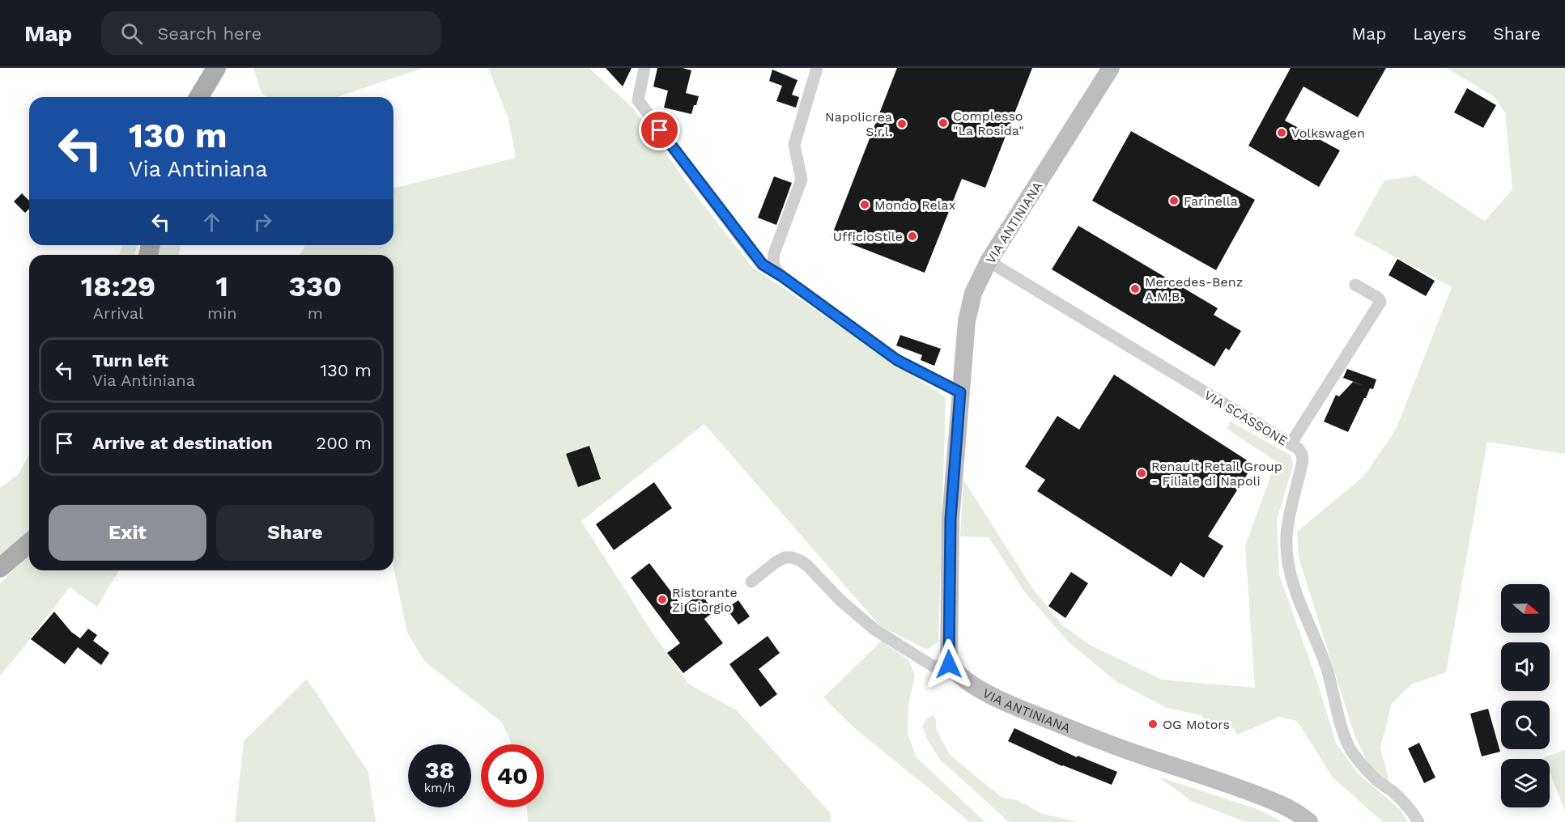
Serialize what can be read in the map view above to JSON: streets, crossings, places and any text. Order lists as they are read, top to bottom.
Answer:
{
  "streets": {
    "street": ["VIA ANTINIANA", "VIA SCASSONE"]
  },
  "crossings": [
    ["VIA ANTINIANA", "VIA SCASSONE"]
  ],
  "places": [
    "Complesso \"La Rosida\"",
    "Napolicrea S.r.l.",
    "Volkswagen",
    "Farinella",
    "Mondo Relax",
    "UfficioStile",
    "Mercedes-Benz A.M.B.",
    "Renault Retail Group - Filiale di Napoli",
    "Ristorante Zi Giorgio",
    "OG Motors"
  ],
  "north": "right",
  "page": {
    "header": "Map",
    "search": "Search here",
    "nav": ["Map", "Layers", "Share"],
    "turn": ["130 m", "Via Antiniana"],
    "eta": [
      "18:29",
      "Arrival",
      "1",
      "min",
      "330",
      "m"
    ],
    "list": [
      {
        "name": "Turn left",
        "note": "Via Antiniana",
        "value": "130 m"
      },
      {
        "name": "Arrive at destination",
        "value": "200 m"
      }
    ],
    "buttons": ["Exit", "Share"],
    "speed": "38 km/h",
    "limit": "40"
  }
}
